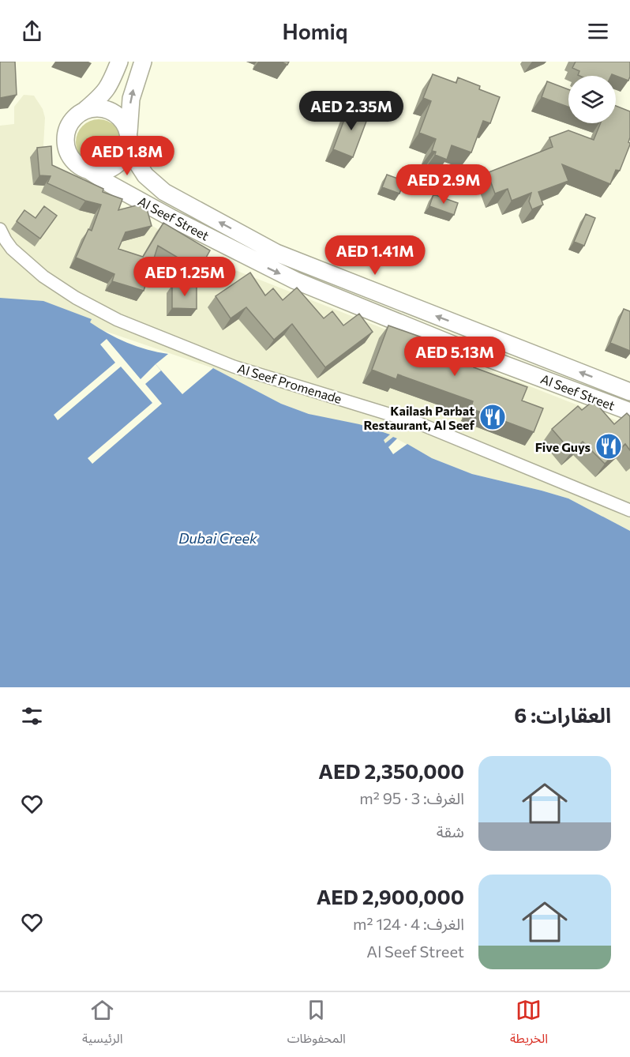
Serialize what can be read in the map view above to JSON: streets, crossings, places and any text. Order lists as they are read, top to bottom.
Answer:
{
  "streets": {
    "street": ["Al Seef Street", "Al Seef Promenade"]
  },
  "water": ["Dubai Creek"],
  "places": {
    "restaurant": ["Kailash Parbat Restaurant, Al Seef", "Five Guys"]
  },
  "page": {
    "header": "Homiq",
    "price": [
      "AED 2.35M",
      "AED 1.8M",
      "AED 2.9M",
      "AED 1.41M",
      "AED 1.25M",
      "AED 5.13M"
    ],
    "heading": "العقارات: 6",
    "list": [
      {
        "name": "AED 2,350,000",
        "note": "الغرف: 3 · 95 m² · شقة"
      },
      {
        "name": "AED 2,900,000",
        "note": "الغرف: 4 · 124 m² · Al Seef Street"
      }
    ],
    "tabs": ["الخريطة", "المحفوظات", "الرئيسية"]
  }
}
